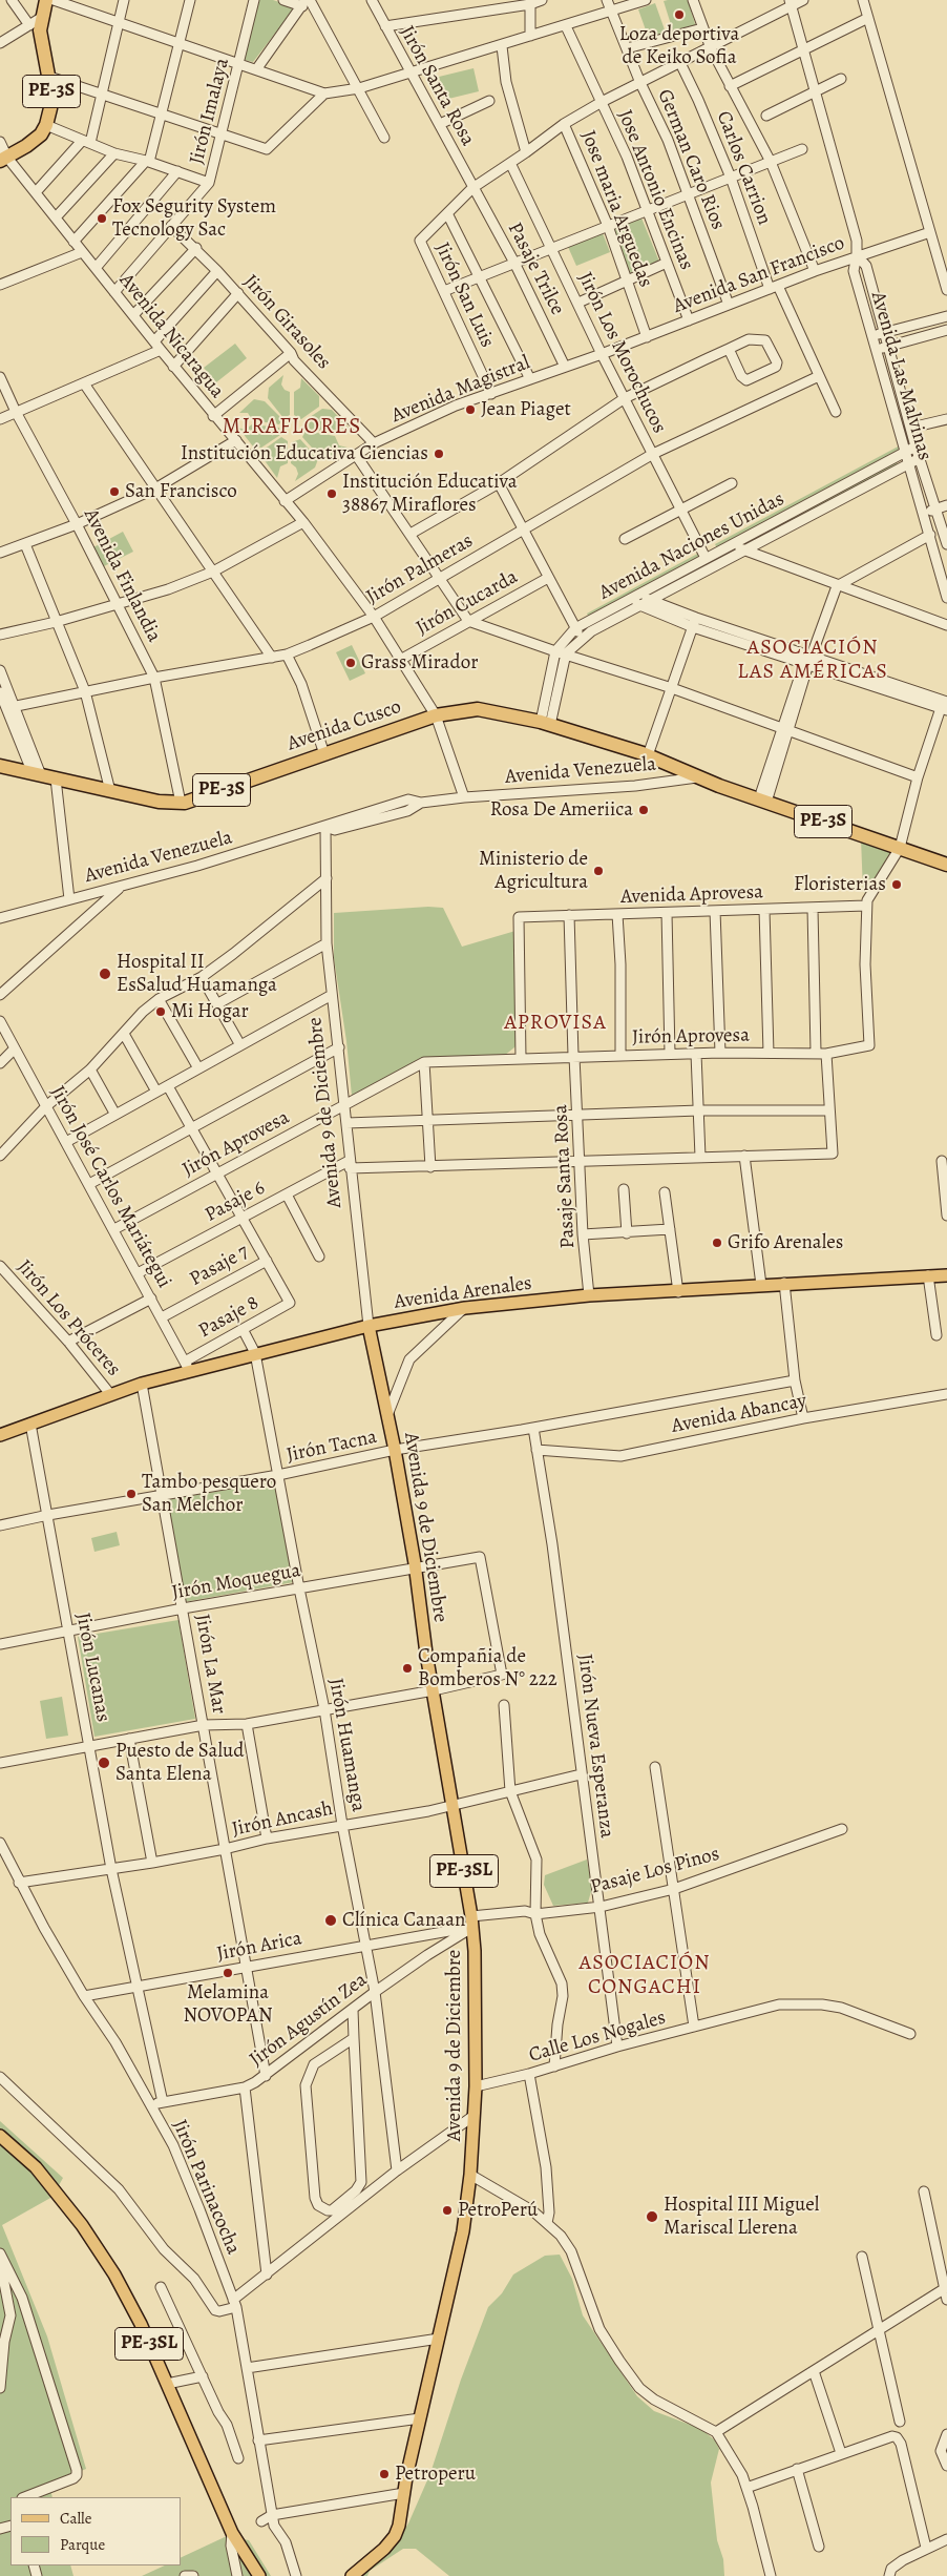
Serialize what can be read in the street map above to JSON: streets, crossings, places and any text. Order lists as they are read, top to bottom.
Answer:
{
  "streets": {
    "highway": ["PE-3S", "Avenida Cusco"],
    "main road": ["Avenida 9 de Diciembre", "Avenida Arenales", "PE-3SL"],
    "street": [
      "Jirón Santa Rosa",
      "Jirón Imalaya",
      "German Caro Rios",
      "Carlos Carrion",
      "Jose Antonio Encinas",
      "Jose maria Arguedas",
      "Pasaje Trilce",
      "Avenida San Francisco",
      "Jirón San Luis",
      "Jirón Girasoles",
      "Avenida Nicaragua",
      "Jirón Los Morochucos",
      "Avenida Las Malvinas",
      "Avenida Magistral",
      "Avenida Naciones Unidas",
      "Jirón Palmeras",
      "Avenida Finlandia",
      "Jirón Cucarda",
      "Avenida Venezuela",
      "Avenida Aprovesa",
      "Jirón Aprovesa",
      "Pasaje Santa Rosa",
      "Jirón José Carlos Mariátegui",
      "Pasaje 6",
      "Pasaje 7",
      "Pasaje 8",
      "Jirón Los Próceres",
      "Avenida Abancay",
      "Jirón Tacna",
      "Jirón Moquegua",
      "Jirón La Mar",
      "Jirón Lucanas",
      "Jirón Huamanga",
      "Jirón Nueva Esperanza",
      "Jirón Ancash",
      "Pasaje Los Pinos",
      "Jirón Arica",
      "Jirón Agustín Zea",
      "Calle Los Nogales",
      "Jirón Parinacocha"
    ]
  },
  "crossings": [
    ["Jirón Santa Rosa", "Pasaje Trilce"],
    ["PE-3S", "Avenida Nicaragua"],
    ["Jirón Imalaya", "Jirón Girasoles"],
    ["Jirón Imalaya", "Avenida Nicaragua"],
    ["German Caro Rios", "Avenida San Francisco"],
    ["Carlos Carrion", "Avenida San Francisco"],
    ["Carlos Carrion", "Jirón Palmeras"],
    ["Jose Antonio Encinas", "Avenida San Francisco"],
    ["Jose maria Arguedas", "Avenida San Francisco"],
    ["Pasaje Trilce", "Avenida Magistral"],
    ["Avenida San Francisco", "Jirón Los Morochucos"],
    ["Avenida San Francisco", "Avenida Las Malvinas"],
    ["Avenida San Francisco", "Avenida Magistral"],
    ["Jirón San Luis", "Avenida Magistral"],
    ["Jirón Girasoles", "Avenida Magistral"],
    ["Avenida Nicaragua", "Avenida Magistral"],
    ["Avenida Nicaragua", "Jirón Palmeras"],
    ["Avenida Nicaragua", "Jirón Cucarda"],
    ["Avenida Nicaragua", "Avenida Cusco"],
    ["Jirón Los Morochucos", "Avenida Magistral"],
    ["Jirón Los Morochucos", "Avenida Naciones Unidas"],
    ["Jirón Los Morochucos", "Jirón Palmeras"],
    ["Avenida Las Malvinas", "Avenida Naciones Unidas"],
    ["Avenida Naciones Unidas", "Avenida Cusco"],
    ["Jirón Palmeras", "Avenida Finlandia"],
    ["Avenida Finlandia", "Avenida Cusco"],
    ["Avenida Cusco", "Avenida Venezuela"],
    ["Avenida Venezuela", "Avenida 9 de Diciembre"],
    ["Avenida Aprovesa", "Jirón Aprovesa"],
    ["Avenida Aprovesa", "Pasaje Santa Rosa"],
    ["Jirón Aprovesa", "Avenida 9 de Diciembre"],
    ["Jirón Aprovesa", "Pasaje Santa Rosa"],
    ["Jirón Aprovesa", "Jirón José Carlos Mariátegui"],
    ["Avenida 9 de Diciembre", "Pasaje 6"],
    ["Avenida 9 de Diciembre", "Avenida Arenales"],
    ["Avenida 9 de Diciembre", "Jirón Tacna"],
    ["Avenida 9 de Diciembre", "Jirón Moquegua"],
    ["Avenida 9 de Diciembre", "Jirón Ancash"],
    ["Avenida 9 de Diciembre", "PE-3SL"],
    ["Avenida 9 de Diciembre", "Pasaje Los Pinos"],
    ["Avenida 9 de Diciembre", "Jirón Arica"],
    ["Avenida 9 de Diciembre", "Jirón Agustín Zea"],
    ["Avenida 9 de Diciembre", "Calle Los Nogales"],
    ["Pasaje Santa Rosa", "Avenida Arenales"],
    ["Jirón José Carlos Mariátegui", "Pasaje 6"],
    ["Jirón José Carlos Mariátegui", "Pasaje 7"],
    ["Jirón José Carlos Mariátegui", "Avenida Arenales"],
    ["Jirón José Carlos Mariátegui", "Pasaje 8"],
    ["Pasaje 7", "Pasaje 8"],
    ["Avenida Arenales", "Pasaje 8"],
    ["Avenida Arenales", "Jirón Los Próceres"],
    ["Avenida Arenales", "Jirón La Mar"],
    ["Avenida Arenales", "Jirón Lucanas"],
    ["Avenida Arenales", "Jirón Huamanga"],
    ["Pasaje 8", "Jirón Huamanga"],
    ["Avenida Abancay", "Jirón Nueva Esperanza"],
    ["Jirón Tacna", "Jirón La Mar"],
    ["Jirón Tacna", "Jirón Lucanas"],
    ["Jirón Tacna", "Jirón Huamanga"],
    ["Jirón Tacna", "Jirón Nueva Esperanza"],
    ["Jirón Moquegua", "Jirón La Mar"],
    ["Jirón Moquegua", "Jirón Lucanas"],
    ["Jirón Moquegua", "Jirón Huamanga"],
    ["Jirón La Mar", "Jirón Ancash"],
    ["Jirón La Mar", "Jirón Arica"],
    ["Jirón La Mar", "Jirón Agustín Zea"],
    ["Jirón Lucanas", "Jirón Ancash"],
    ["Jirón Lucanas", "Jirón Arica"],
    ["Jirón Lucanas", "Jirón Agustín Zea"],
    ["Jirón Huamanga", "Jirón Ancash"],
    ["Jirón Huamanga", "Jirón Arica"],
    ["Jirón Huamanga", "Jirón Agustín Zea"],
    ["Jirón Nueva Esperanza", "Jirón Ancash"],
    ["Jirón Nueva Esperanza", "Pasaje Los Pinos"],
    ["Jirón Nueva Esperanza", "Calle Los Nogales"],
    ["Jirón Ancash", "Jirón Parinacocha"],
    ["Pasaje Los Pinos", "Jirón Arica"],
    ["Pasaje Los Pinos", "Jirón Agustín Zea"],
    ["Jirón Arica", "Jirón Agustín Zea"],
    ["Jirón Arica", "Jirón Parinacocha"],
    ["Jirón Agustín Zea", "Jirón Parinacocha"]
  ],
  "districts": [
    "MIRAFLORES",
    "ASOCIACIÓN LAS AMÉRICAS",
    "APROVISA",
    "ASOCIACIÓN CONGACHI"
  ],
  "places": [
    "Loza deportiva de Keiko Sofia",
    "Fox Segurity System Tecnology Sac",
    "Jean Piaget",
    "Institución Educativa Ciencias",
    "San Francisco",
    "Institución Educativa 38867 Miraflores",
    "Grass Mirador",
    "Rosa De Ameriica",
    "Ministerio de Agricultura",
    "Floristerias",
    "Hospital II EsSalud Huamanga",
    "Mi Hogar",
    "Grifo Arenales",
    "Tambo pesquero San Melchor",
    "Compañia de Bomberos N° 222",
    "Puesto de Salud Santa Elena",
    "Clínica Canaan",
    "Melamina NOVOPAN",
    "PetroPerú",
    "Hospital III Miguel Mariscal Llerena",
    "Petroperu"
  ],
  "legend": ["Calle", "Parque"]
}
